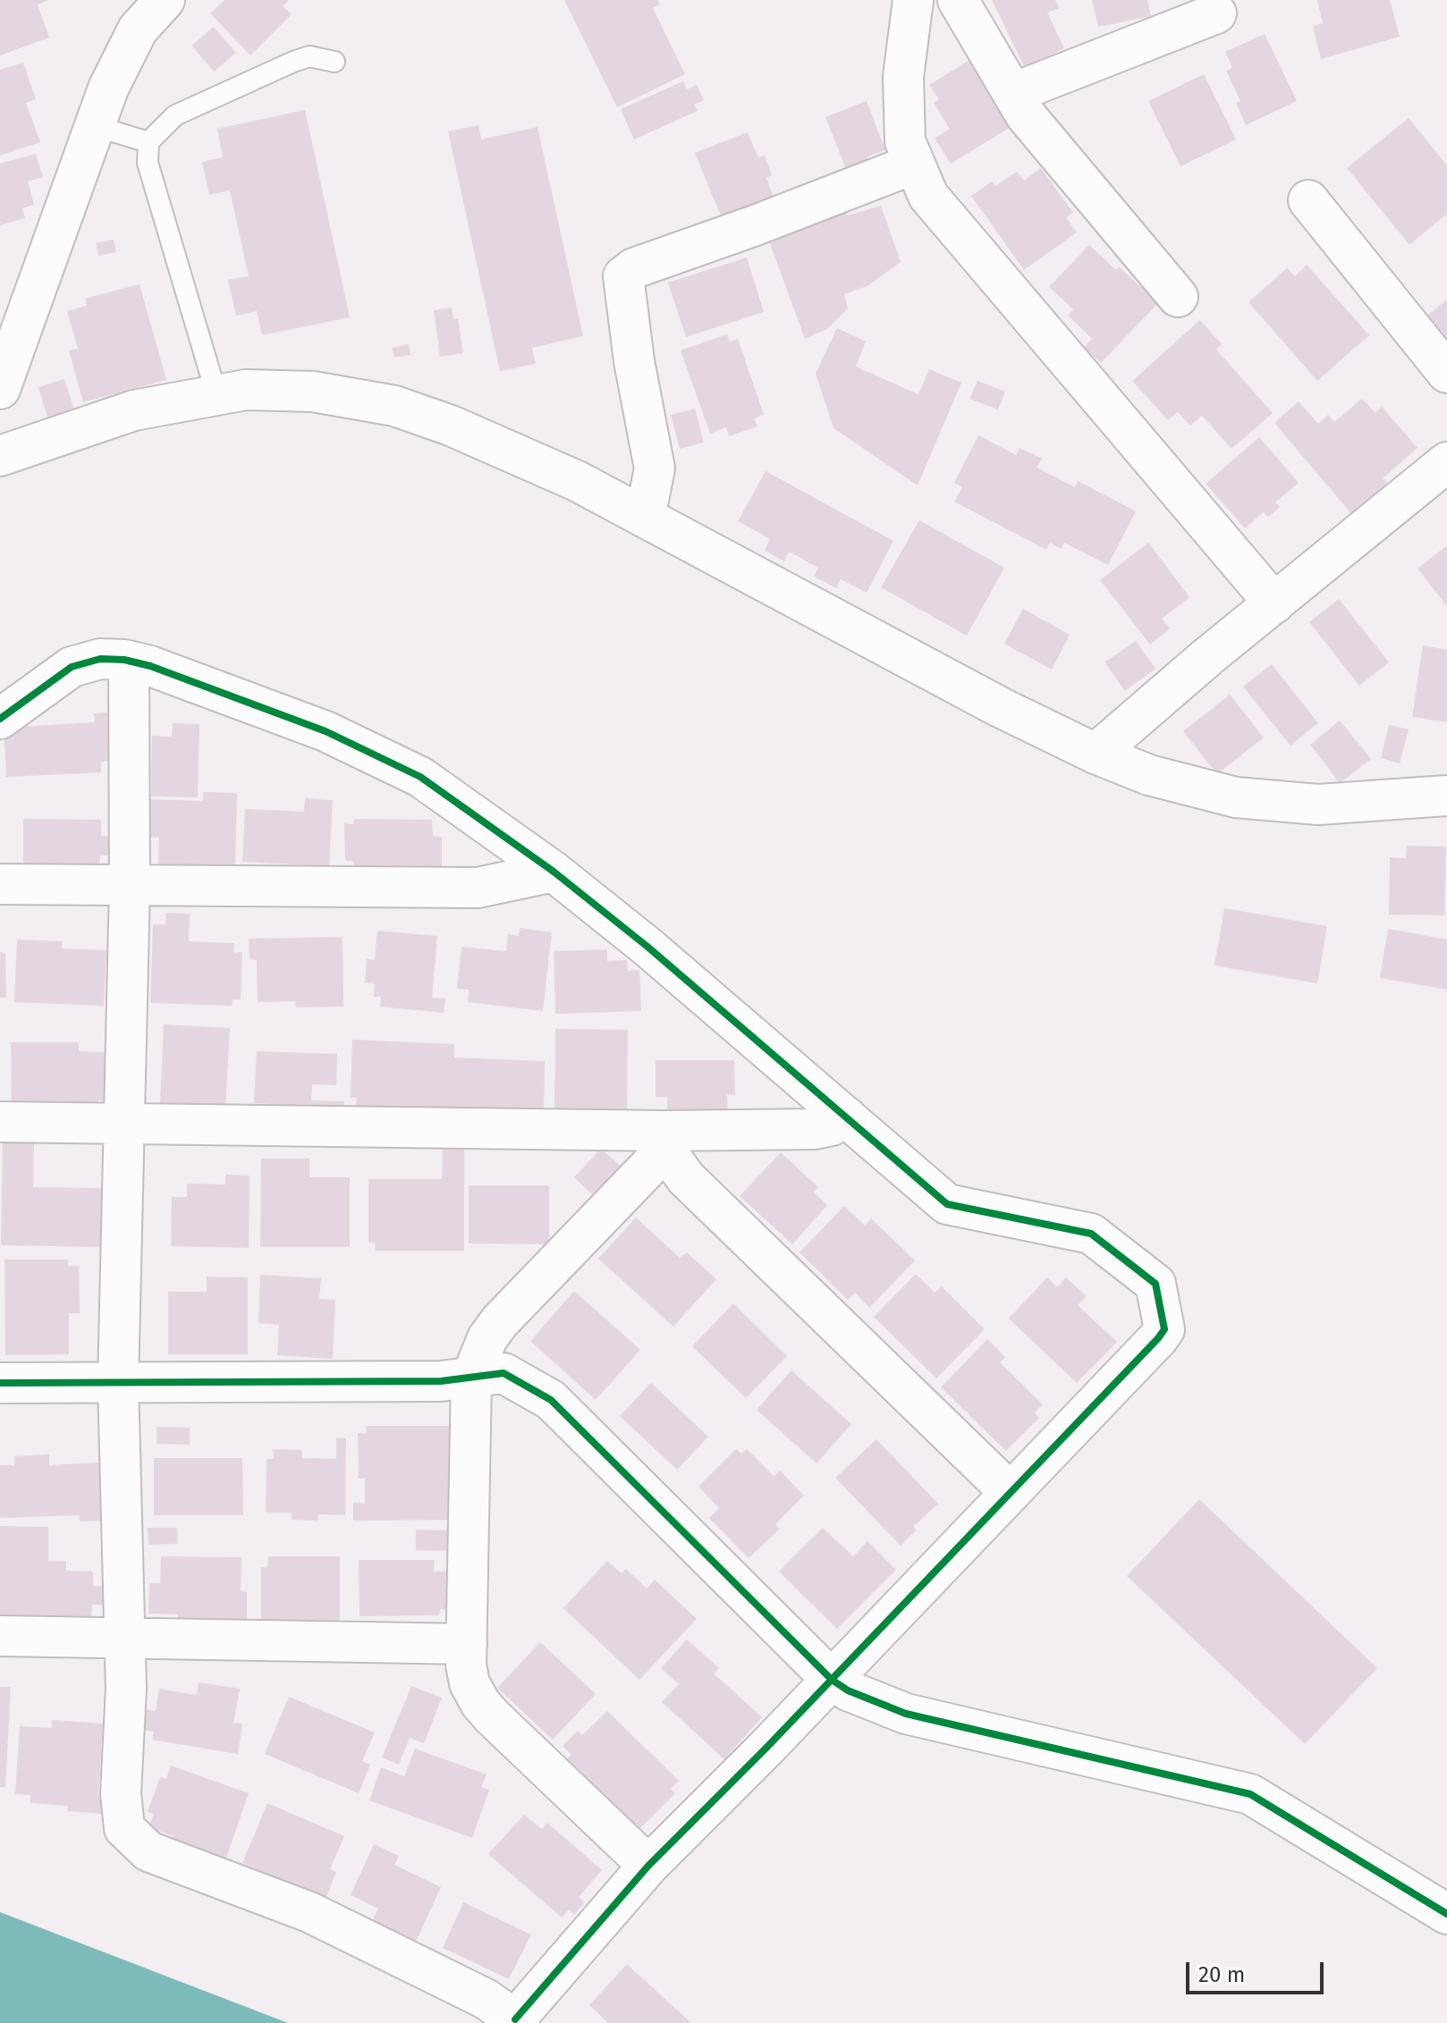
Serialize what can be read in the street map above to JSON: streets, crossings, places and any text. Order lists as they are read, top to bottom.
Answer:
{
  "scale_bar": "20 m"
}
